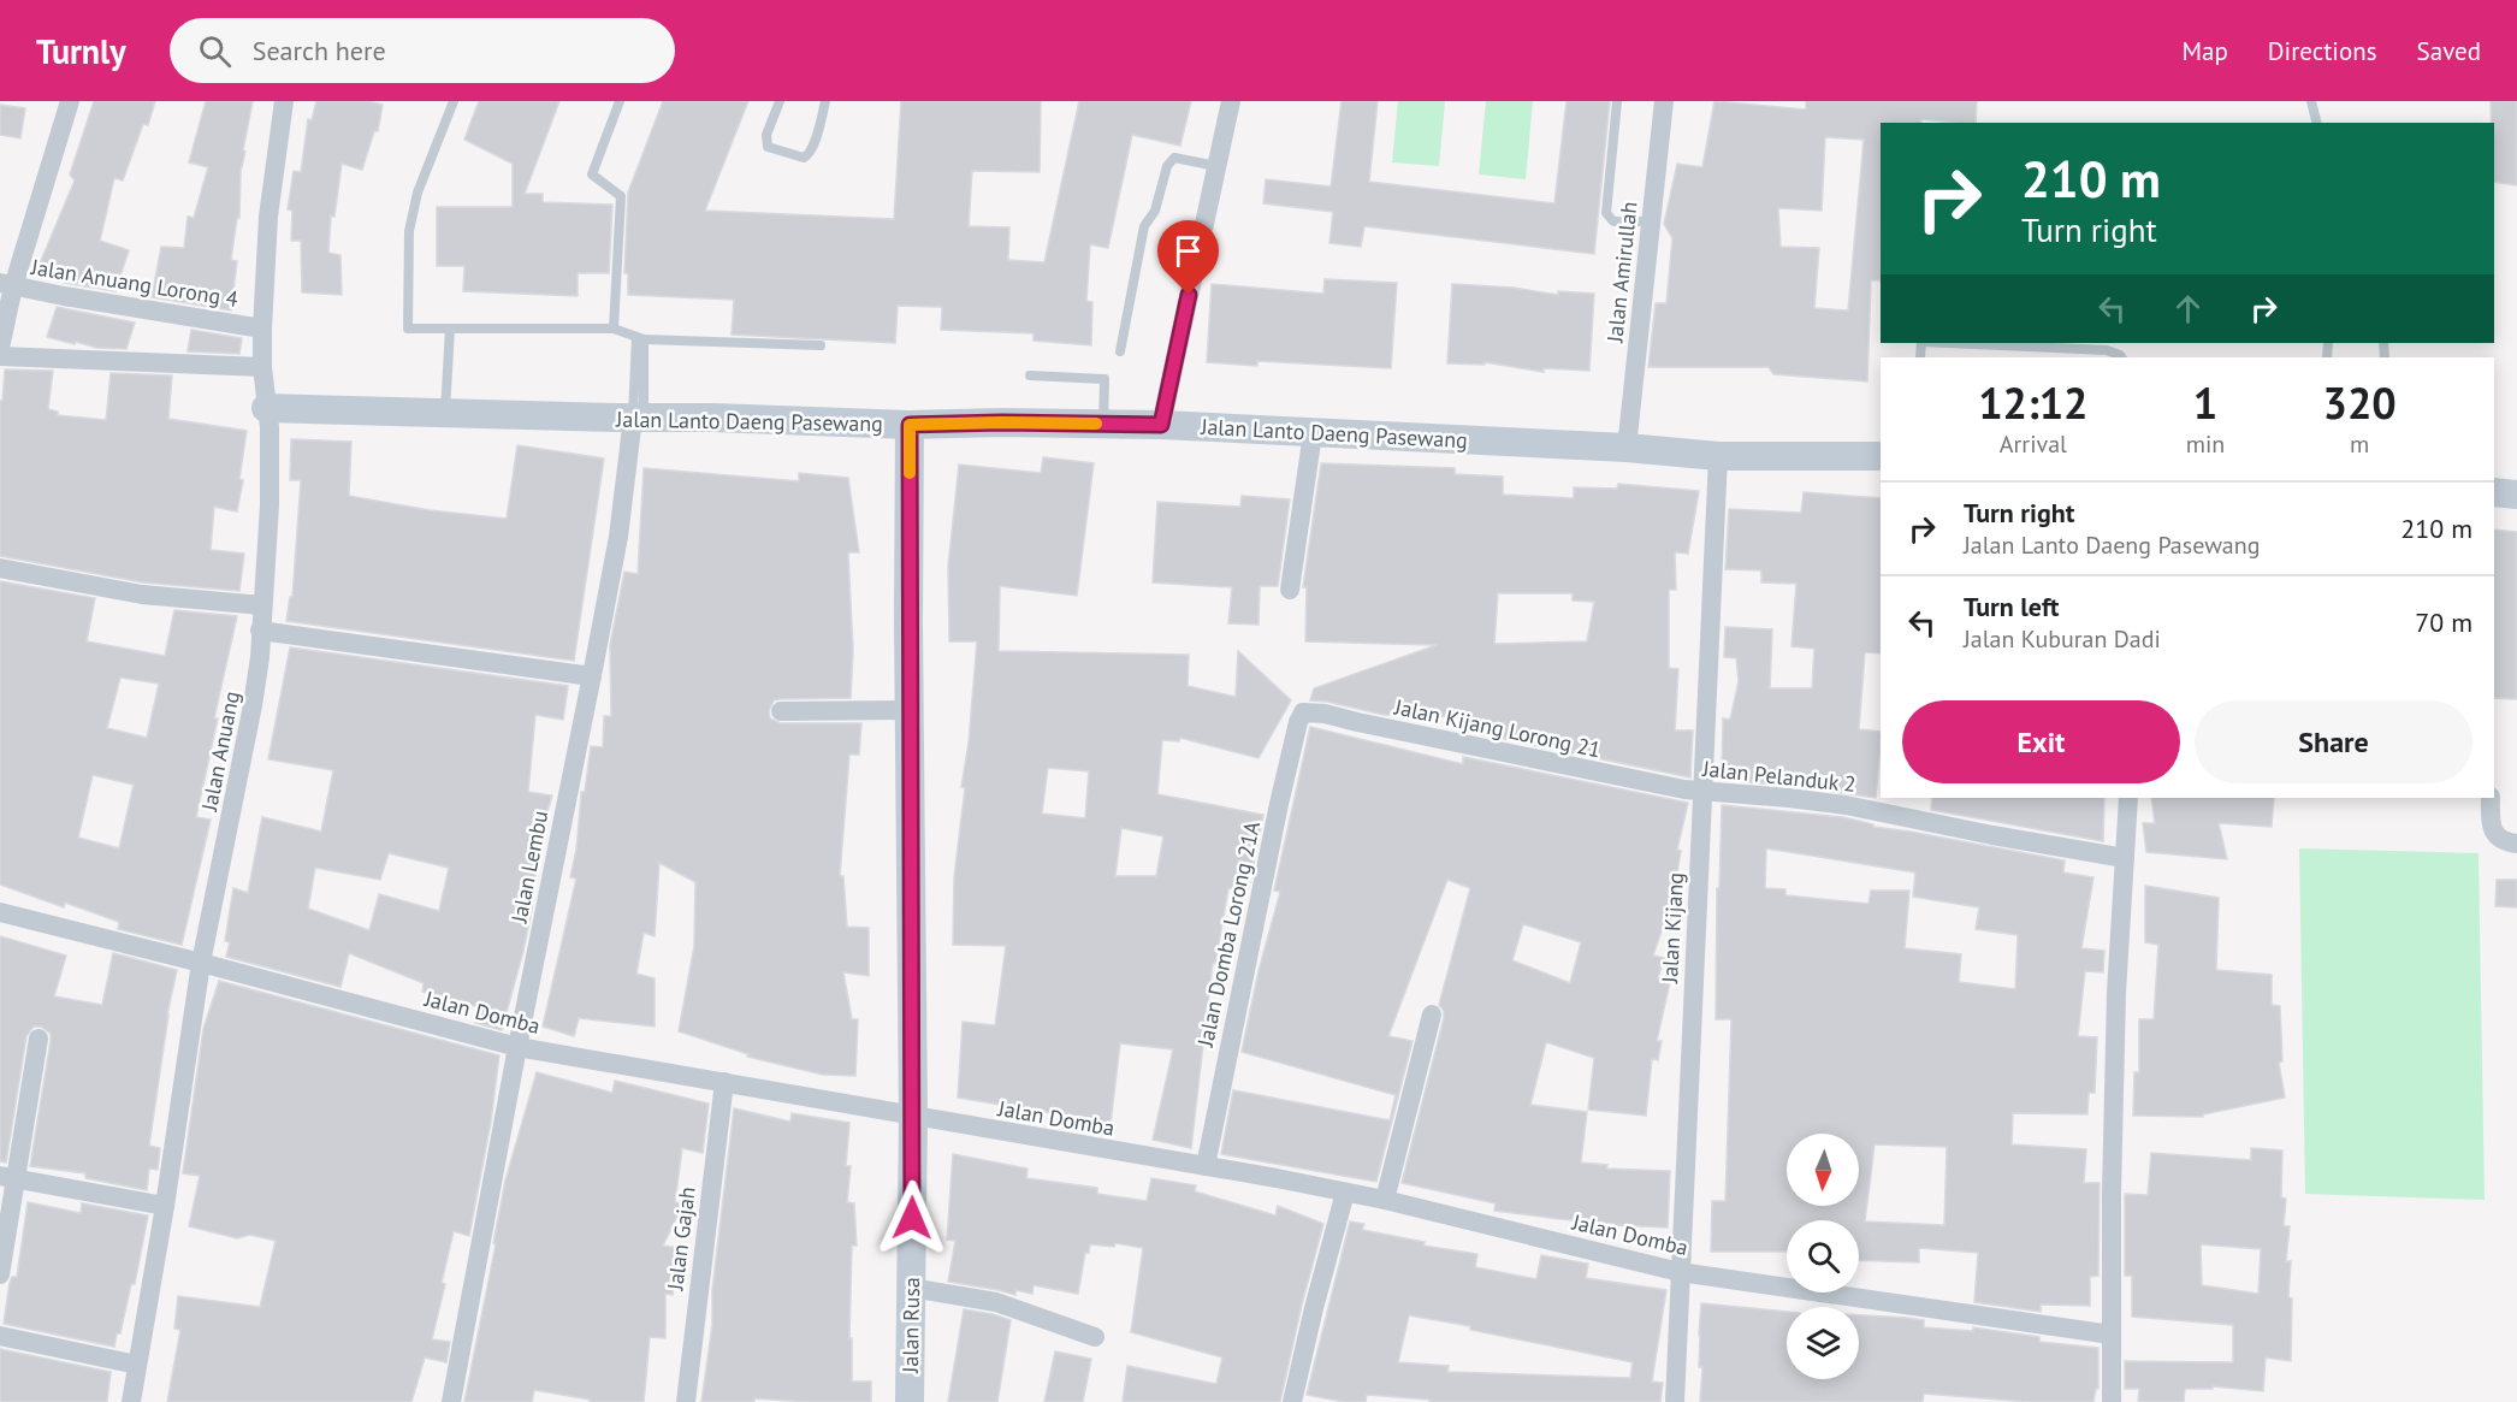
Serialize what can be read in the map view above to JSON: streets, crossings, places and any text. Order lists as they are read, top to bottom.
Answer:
{
  "streets": {
    "main road": ["Jalan Lanto Daeng Pasewang", "Jalan Rusa"],
    "street": [
      "Jalan Amirullah",
      "Jalan Anuang Lorong 4",
      "Jalan Kijang Lorong 21",
      "Jalan Anuang",
      "Jalan Pelanduk 2",
      "Jalan Lembu",
      "Jalan Kijang",
      "Jalan Domba Lorong 21A",
      "Jalan Domba",
      "Jalan Gajah"
    ]
  },
  "crossings": [
    ["Jalan Amirullah", "Jalan Lanto Daeng Pasewang"],
    ["Jalan Anuang Lorong 4", "Jalan Anuang"],
    ["Jalan Lanto Daeng Pasewang", "Jalan Anuang"],
    ["Jalan Lanto Daeng Pasewang", "Jalan Lembu"],
    ["Jalan Lanto Daeng Pasewang", "Jalan Kijang"],
    ["Jalan Lanto Daeng Pasewang", "Jalan Rusa"],
    ["Jalan Kijang Lorong 21", "Jalan Pelanduk 2"],
    ["Jalan Kijang Lorong 21", "Jalan Kijang"],
    ["Jalan Kijang Lorong 21", "Jalan Domba Lorong 21A"],
    ["Jalan Anuang", "Jalan Domba"],
    ["Jalan Pelanduk 2", "Jalan Kijang"],
    ["Jalan Lembu", "Jalan Domba"],
    ["Jalan Kijang", "Jalan Domba"],
    ["Jalan Domba Lorong 21A", "Jalan Domba"],
    ["Jalan Domba", "Jalan Gajah"],
    ["Jalan Domba", "Jalan Rusa"]
  ],
  "north": "bottom",
  "page": {
    "header": "Turnly",
    "search": "Search here",
    "nav": ["Map", "Directions", "Saved"],
    "turn": ["210 m", "Turn right"],
    "eta": [
      "12:12",
      "Arrival",
      "1",
      "min",
      "320",
      "m"
    ],
    "list": [
      {
        "name": "Turn right",
        "note": "Jalan Lanto Daeng Pasewang",
        "value": "210 m"
      },
      {
        "name": "Turn left",
        "note": "Jalan Kuburan Dadi",
        "value": "70 m"
      }
    ],
    "buttons": ["Exit", "Share"]
  }
}
